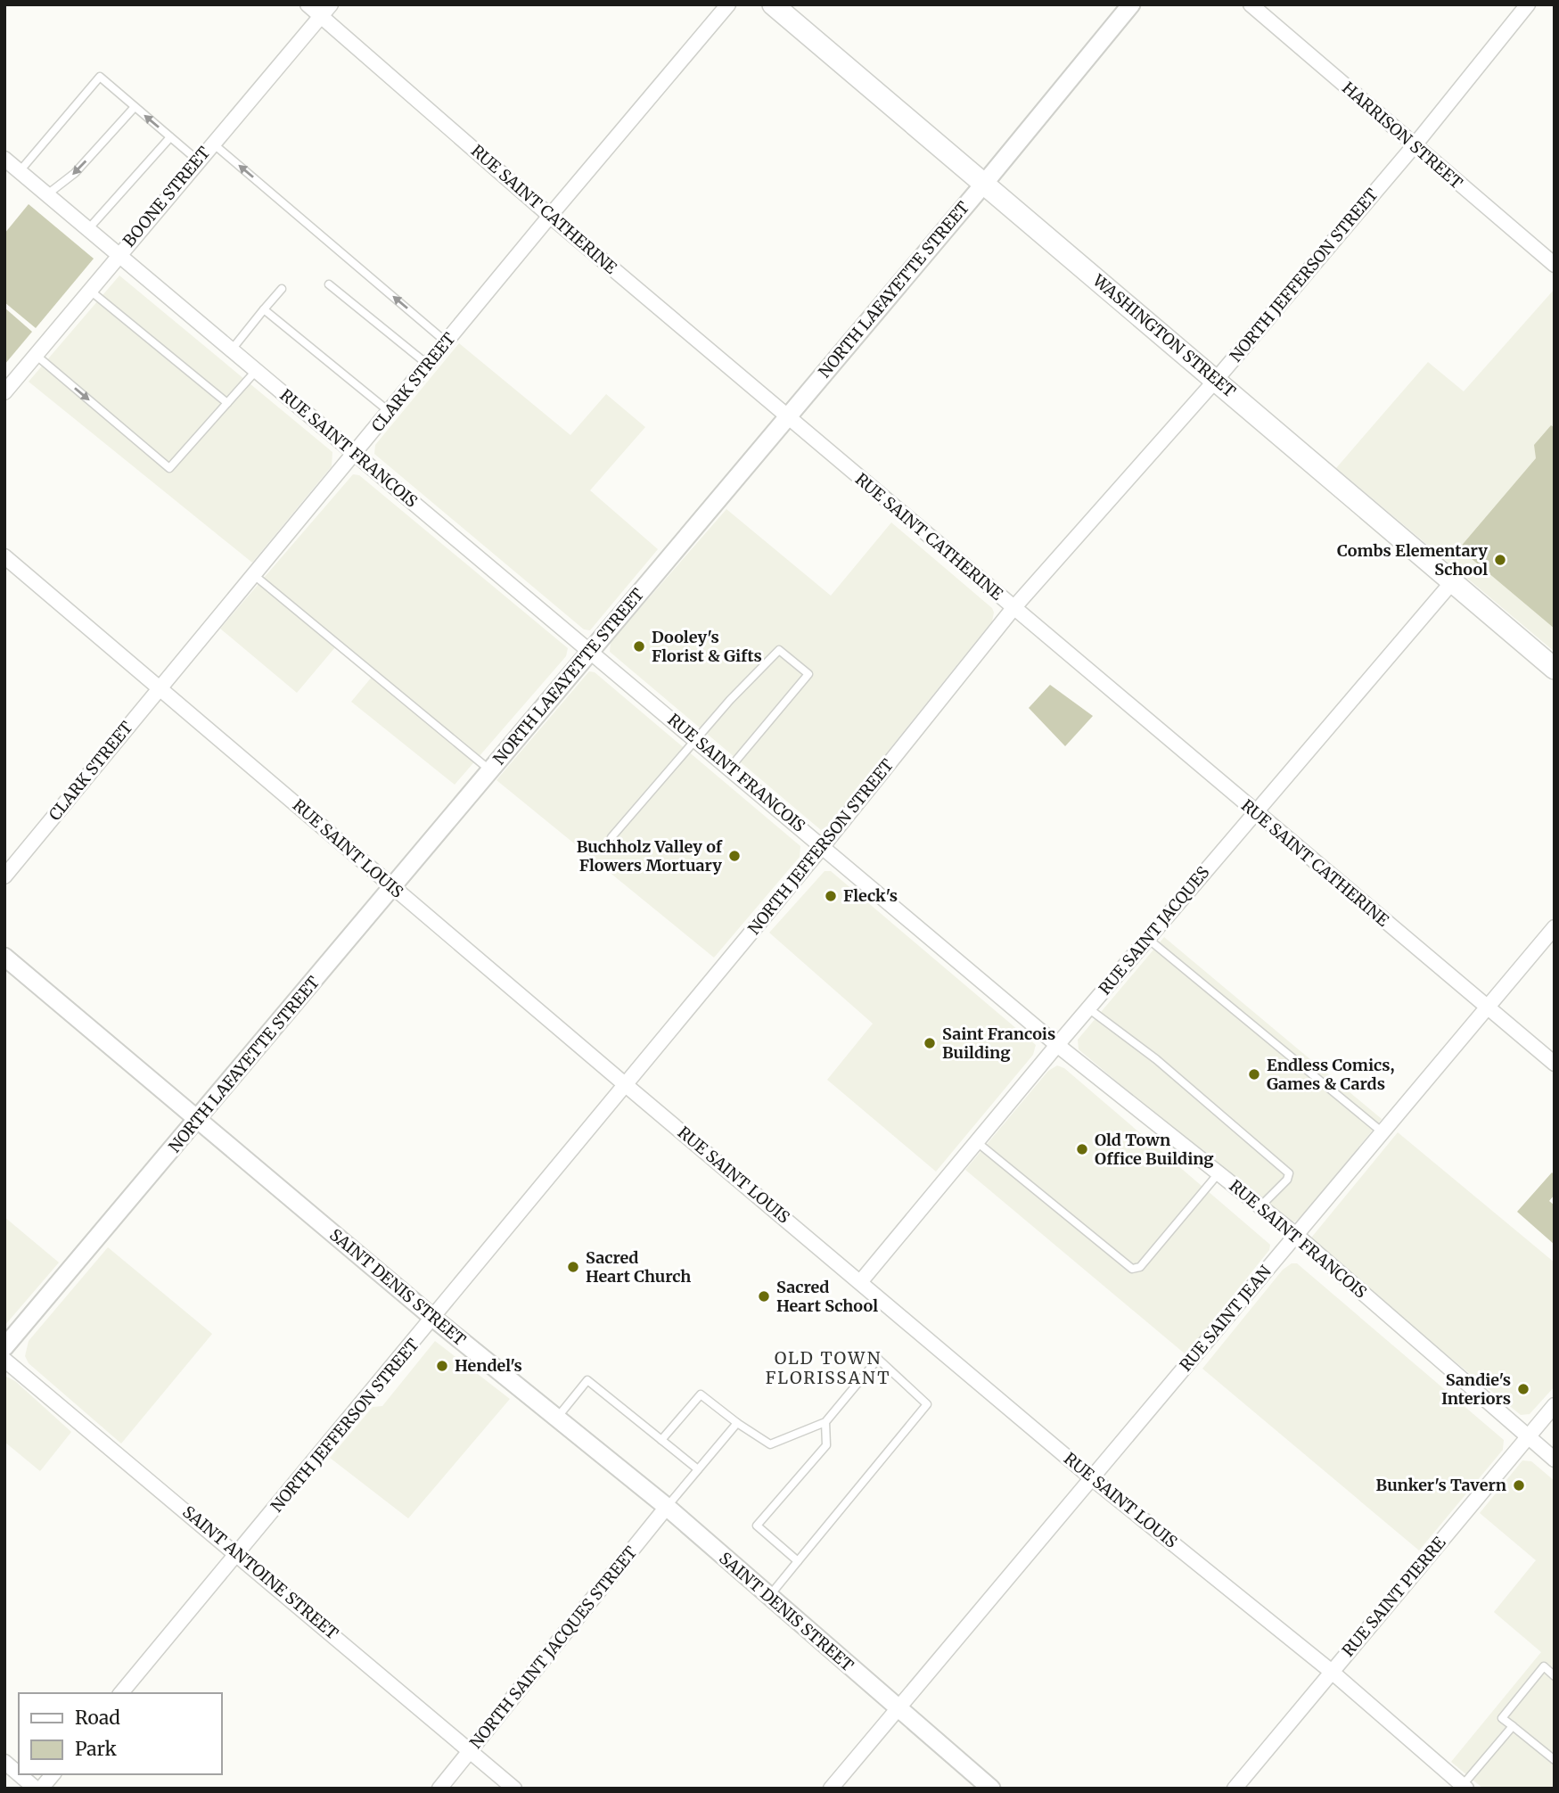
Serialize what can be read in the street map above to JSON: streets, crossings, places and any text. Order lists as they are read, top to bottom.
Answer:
{
  "streets": {
    "main road": ["WASHINGTON STREET"],
    "street": [
      "HARRISON STREET",
      "BOONE STREET",
      "RUE SAINT CATHERINE",
      "NORTH JEFFERSON STREET",
      "NORTH LAFAYETTE STREET",
      "CLARK STREET",
      "RUE SAINT FRANCOIS",
      "RUE SAINT LOUIS",
      "RUE SAINT JACQUES",
      "SAINT DENIS STREET",
      "RUE SAINT JEAN",
      "SAINT ANTOINE STREET",
      "RUE SAINT PIERRE",
      "NORTH SAINT JACQUES STREET"
    ]
  },
  "crossings": [
    ["HARRISON STREET", "NORTH JEFFERSON STREET"],
    ["BOONE STREET", "RUE SAINT CATHERINE"],
    ["BOONE STREET", "RUE SAINT FRANCOIS"],
    ["RUE SAINT CATHERINE", "NORTH JEFFERSON STREET"],
    ["RUE SAINT CATHERINE", "NORTH LAFAYETTE STREET"],
    ["RUE SAINT CATHERINE", "CLARK STREET"],
    ["RUE SAINT CATHERINE", "RUE SAINT JACQUES"],
    ["RUE SAINT CATHERINE", "RUE SAINT JEAN"],
    ["NORTH JEFFERSON STREET", "WASHINGTON STREET"],
    ["NORTH JEFFERSON STREET", "RUE SAINT FRANCOIS"],
    ["NORTH JEFFERSON STREET", "RUE SAINT LOUIS"],
    ["NORTH JEFFERSON STREET", "SAINT DENIS STREET"],
    ["NORTH JEFFERSON STREET", "SAINT ANTOINE STREET"],
    ["NORTH LAFAYETTE STREET", "WASHINGTON STREET"],
    ["NORTH LAFAYETTE STREET", "RUE SAINT FRANCOIS"],
    ["NORTH LAFAYETTE STREET", "RUE SAINT LOUIS"],
    ["NORTH LAFAYETTE STREET", "SAINT DENIS STREET"],
    ["WASHINGTON STREET", "RUE SAINT JACQUES"],
    ["CLARK STREET", "RUE SAINT FRANCOIS"],
    ["CLARK STREET", "RUE SAINT LOUIS"],
    ["RUE SAINT FRANCOIS", "RUE SAINT JACQUES"],
    ["RUE SAINT FRANCOIS", "RUE SAINT JEAN"],
    ["RUE SAINT FRANCOIS", "RUE SAINT PIERRE"],
    ["RUE SAINT LOUIS", "RUE SAINT JACQUES"],
    ["RUE SAINT LOUIS", "RUE SAINT JEAN"],
    ["RUE SAINT LOUIS", "RUE SAINT PIERRE"],
    ["SAINT DENIS STREET", "RUE SAINT JEAN"],
    ["SAINT DENIS STREET", "NORTH SAINT JACQUES STREET"],
    ["SAINT ANTOINE STREET", "NORTH SAINT JACQUES STREET"]
  ],
  "districts": ["OLD TOWN FLORISSANT"],
  "places": [
    "Combs Elementary School",
    "Dooley's Florist & Gifts",
    "Buchholz Valley of Flowers Mortuary",
    "Fleck's",
    "Saint Francois Building",
    "Endless Comics, Games & Cards",
    "Old Town Office Building",
    "Sacred Heart Church",
    "Sacred Heart School",
    "Hendel's",
    "Sandie's Interiors",
    "Bunker's Tavern"
  ],
  "legend": ["Road", "Park"]
}
